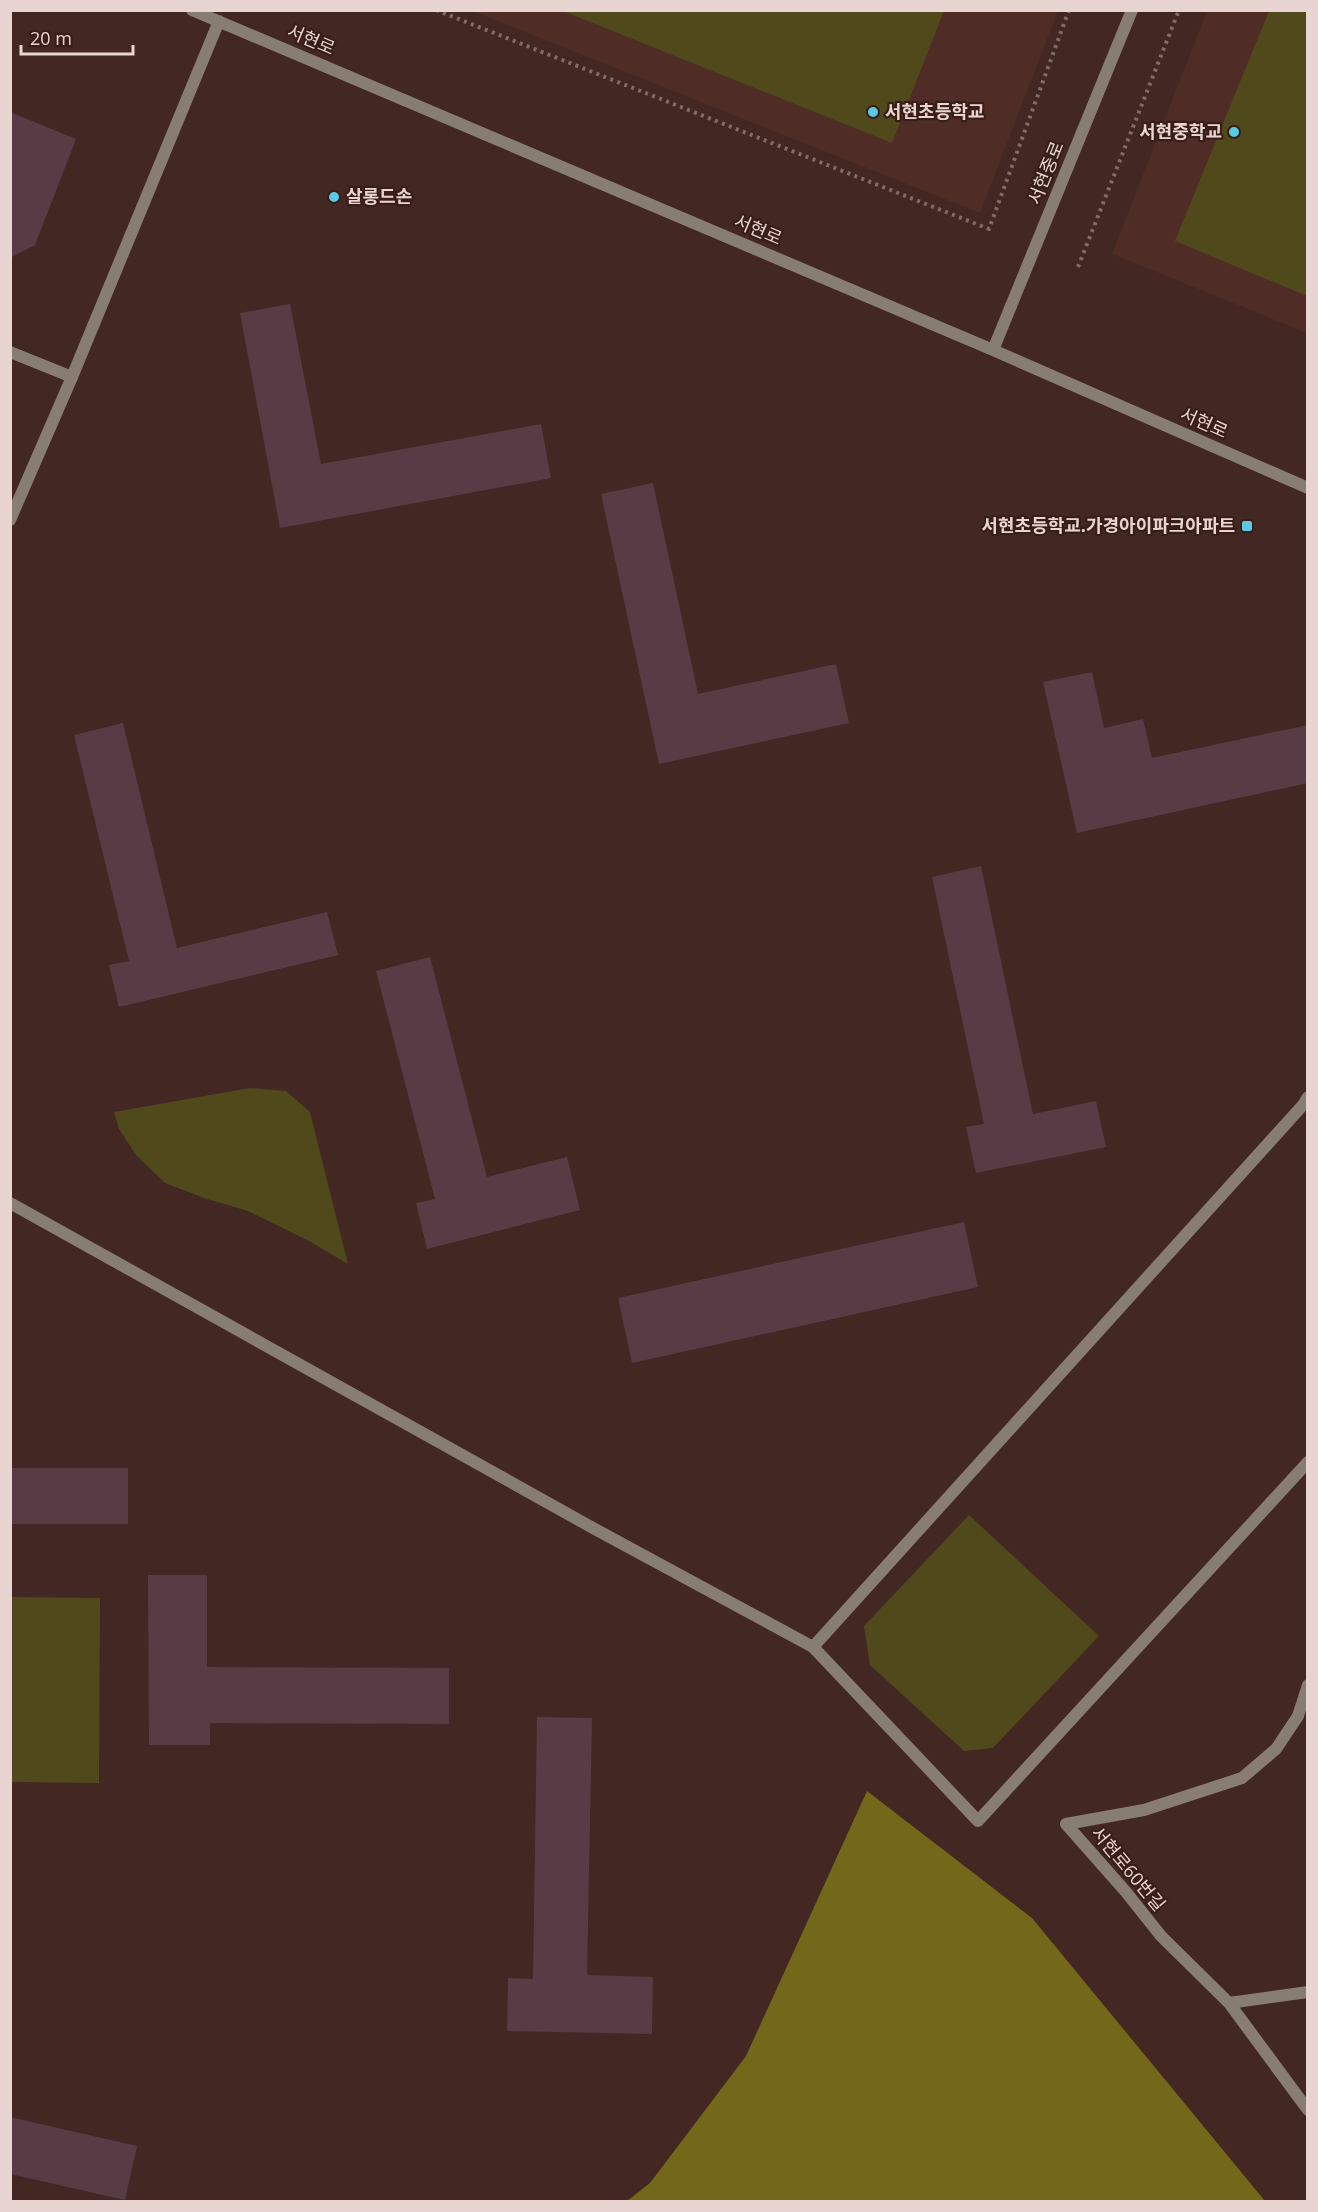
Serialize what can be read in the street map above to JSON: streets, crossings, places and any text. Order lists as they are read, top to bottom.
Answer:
{
  "streets": {
    "street": ["서현로", "서현중로", "서현로60번길"]
  },
  "crossings": [
    ["서현로", "서현중로"]
  ],
  "places": {
    "other": ["서현초등학교", "서현중학교", "살롱드손"],
    "transit": ["서현초등학교.가경아이파크아파트"]
  },
  "scale_bar": "20 m"
}
